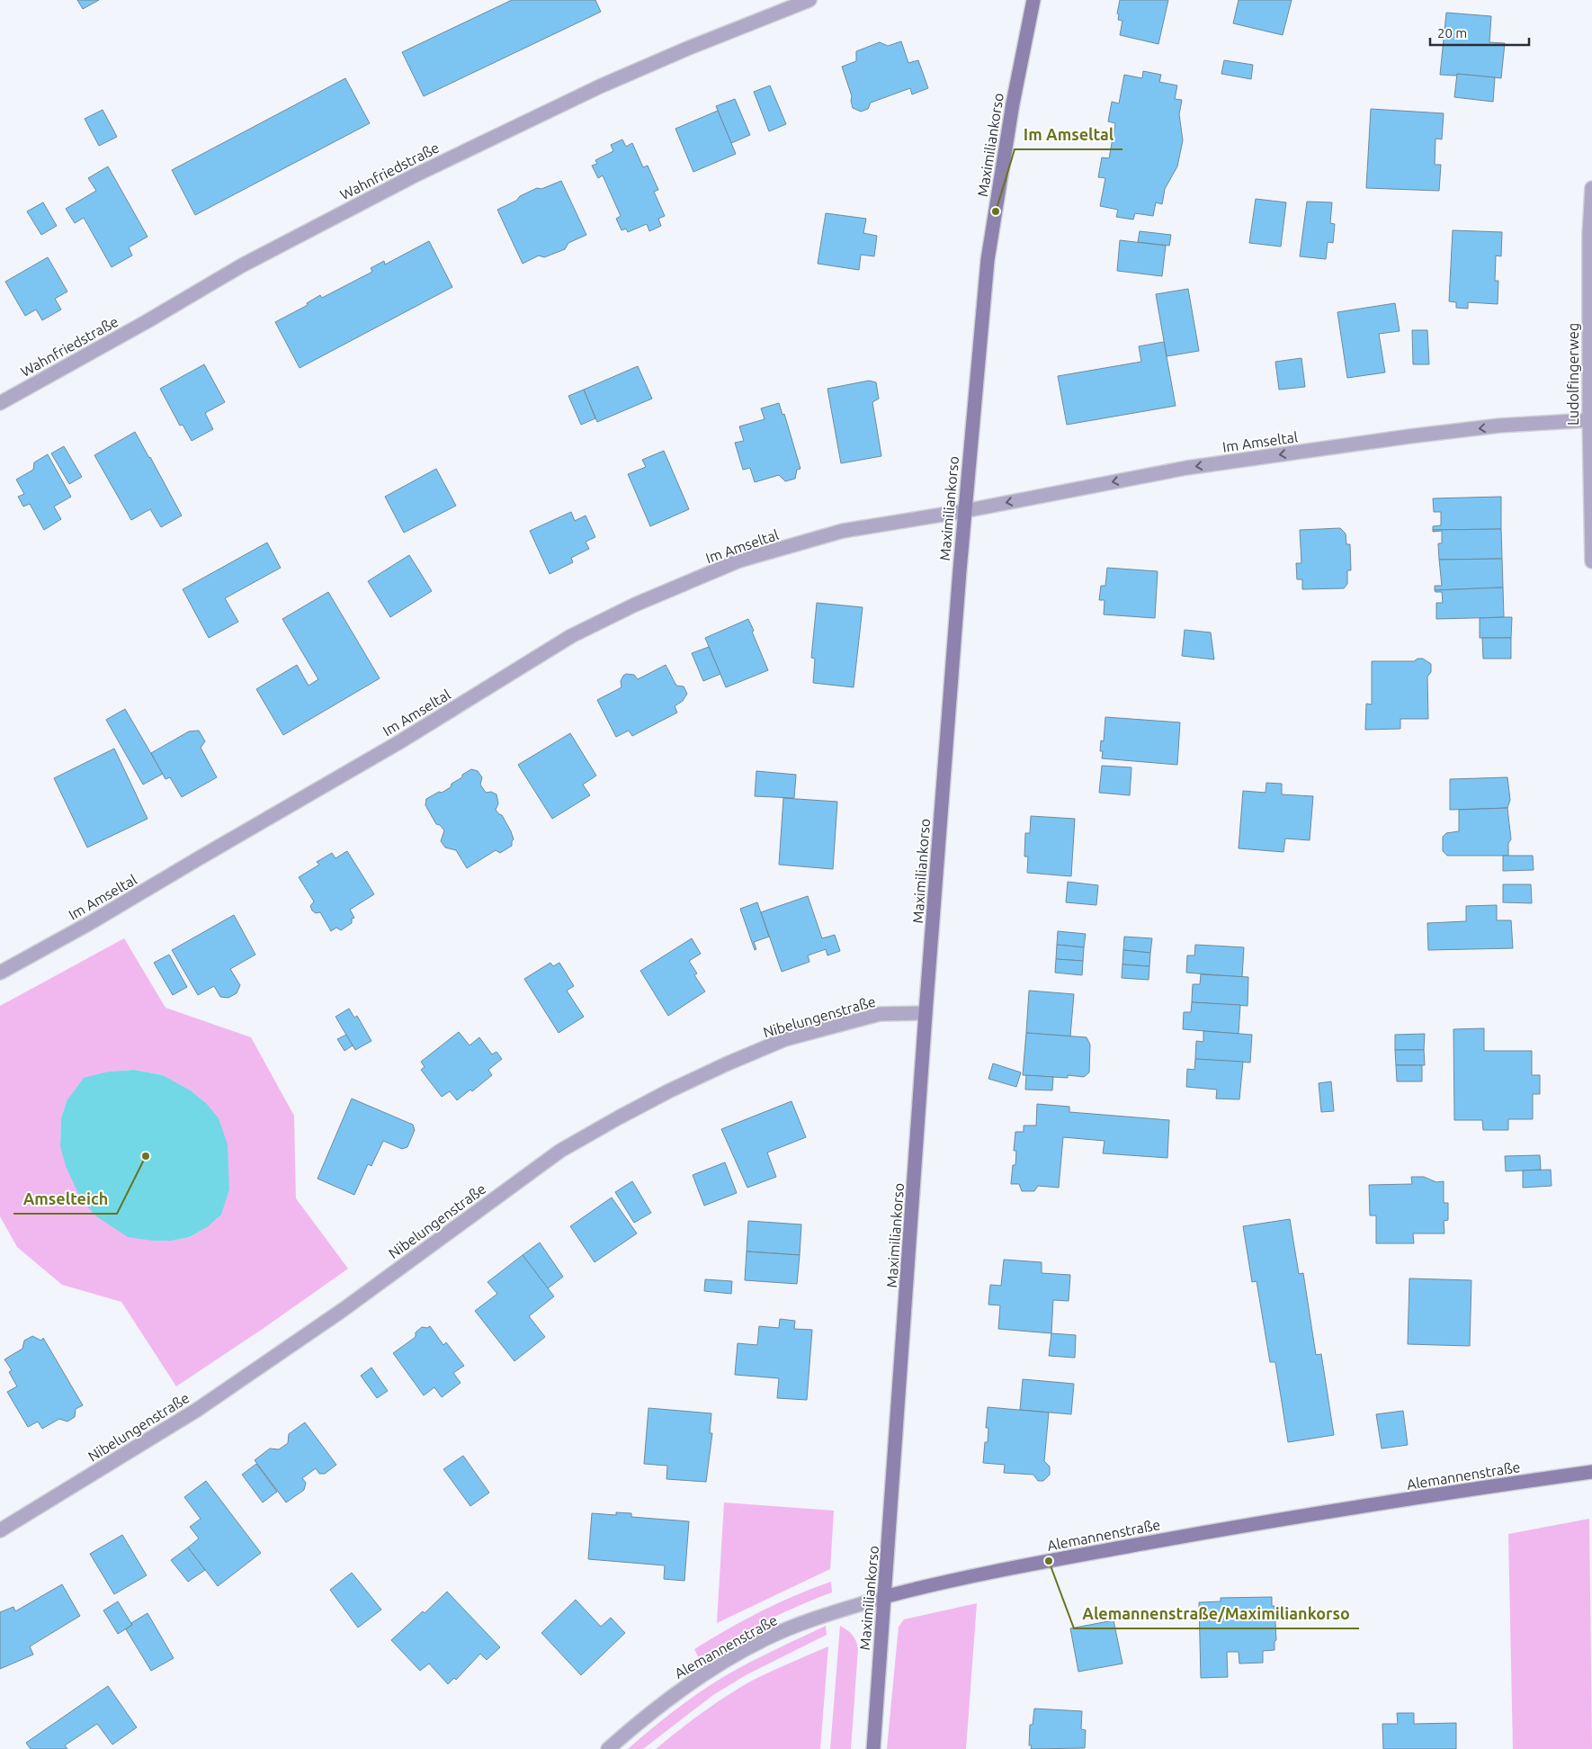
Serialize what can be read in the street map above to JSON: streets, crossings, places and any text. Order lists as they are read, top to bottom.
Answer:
{
  "streets": {
    "street": [
      "Maximiliankorso",
      "Wahnfriedstraße",
      "Ludolfingerweg",
      "Im Amseltal",
      "Nibelungenstraße",
      "Alemannenstraße"
    ]
  },
  "crossings": [
    ["Maximiliankorso", "Im Amseltal"],
    ["Maximiliankorso", "Nibelungenstraße"],
    ["Maximiliankorso", "Alemannenstraße"],
    ["Ludolfingerweg", "Im Amseltal"]
  ],
  "one_way": ["Im Amseltal"],
  "places": ["Im Amseltal", "Amselteich", "Alemannenstraße/Maximiliankorso"],
  "scale_bar": "20 m"
}
